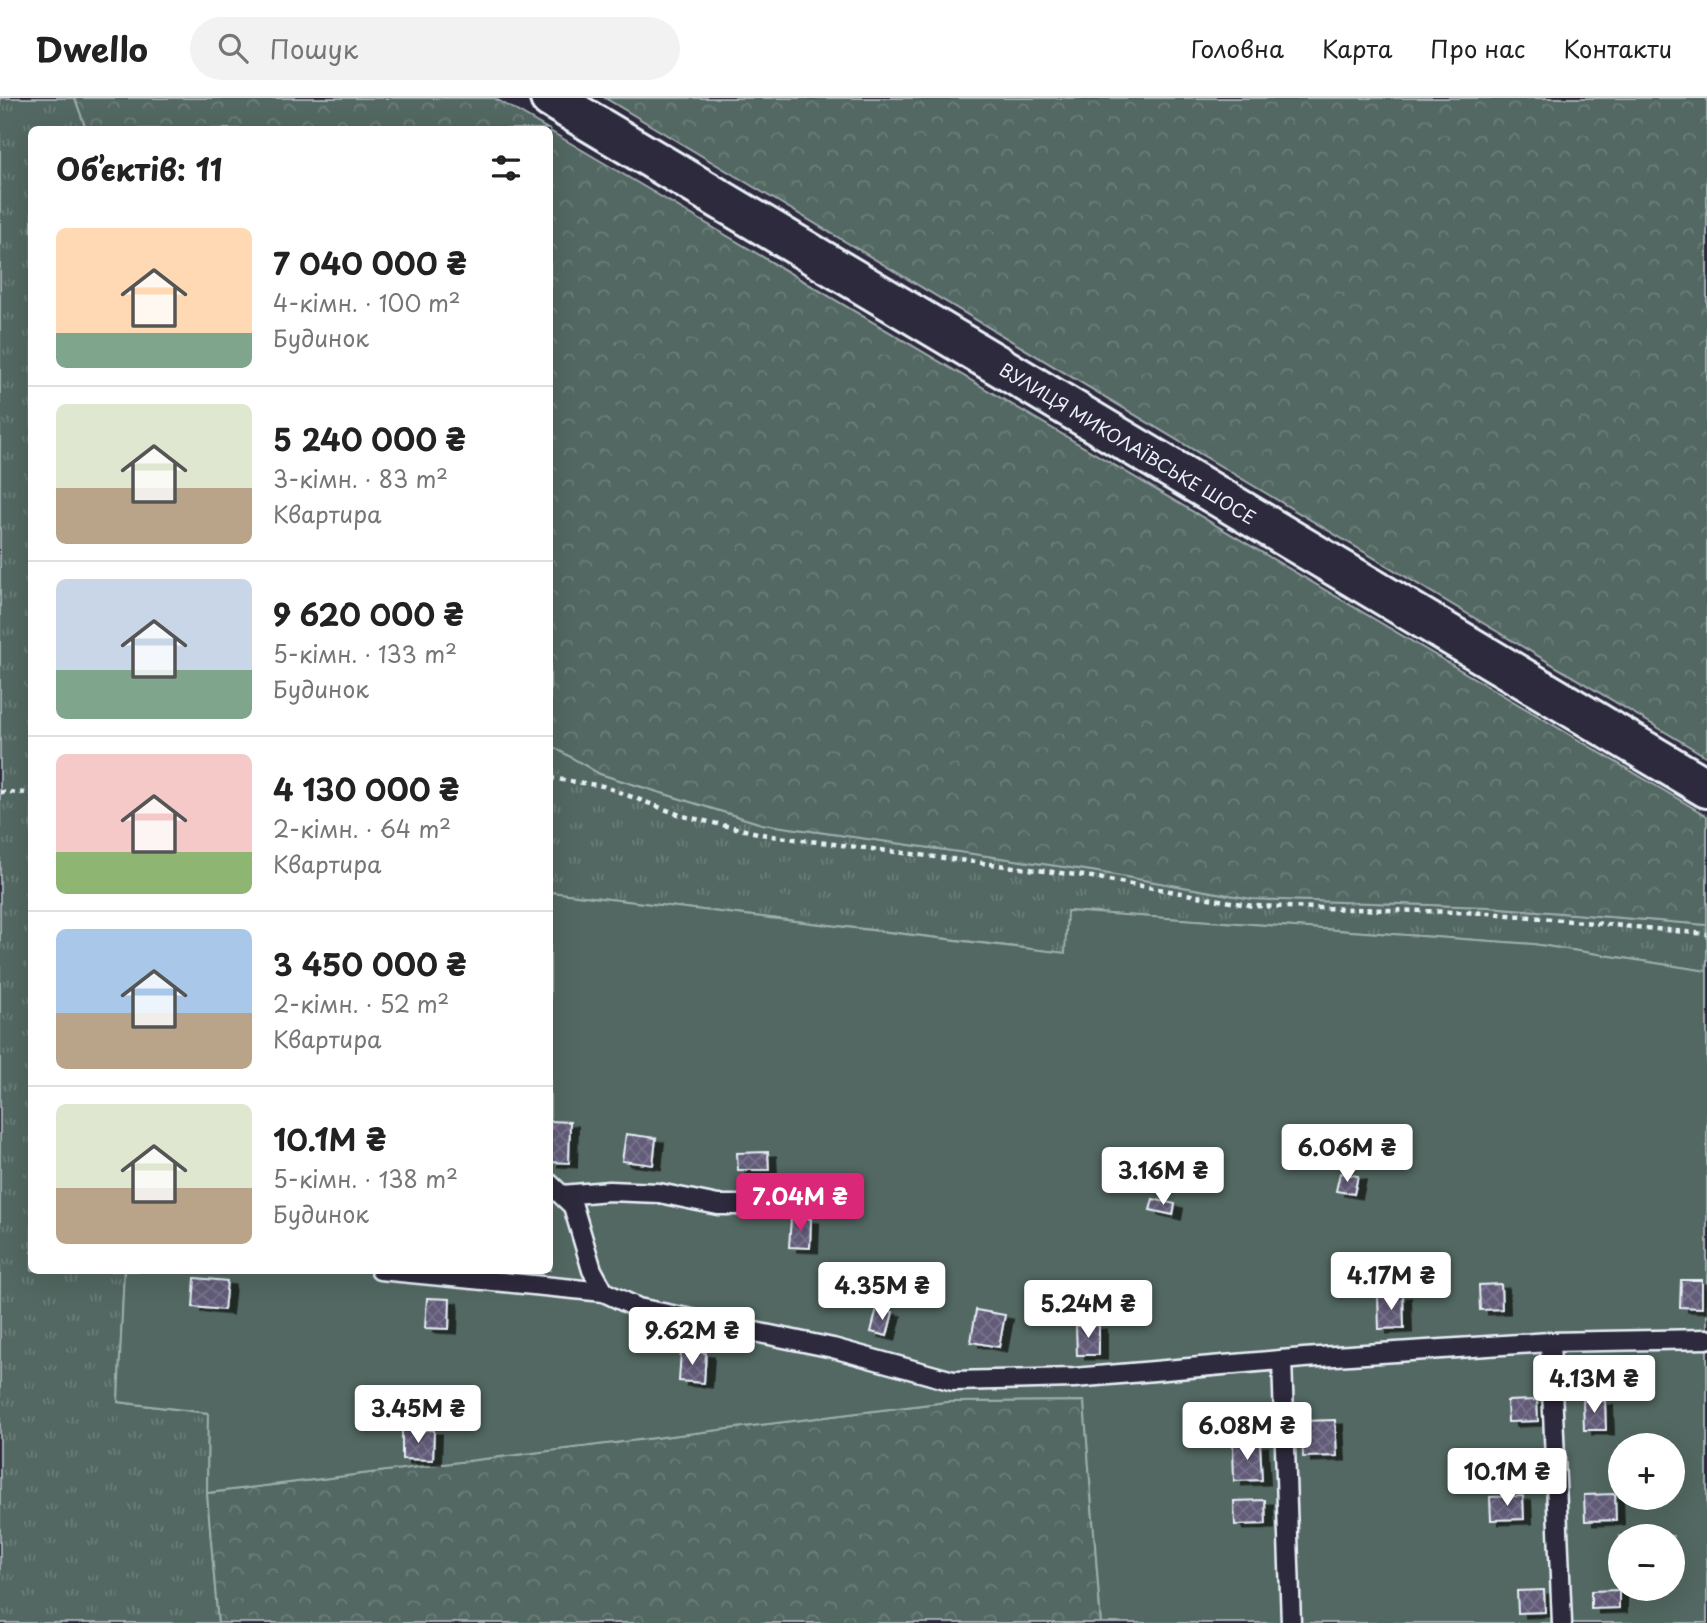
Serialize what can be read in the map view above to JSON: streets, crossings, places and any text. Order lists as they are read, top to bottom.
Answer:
{
  "streets": {
    "main road": ["ВУЛИЦЯ МИКОЛАЇВСЬКЕ ШОСЕ"]
  },
  "page": {
    "header": "Dwello",
    "search": "Пошук",
    "nav": [
      "Головна",
      "Карта",
      "Про нас",
      "Контакти"
    ],
    "heading": "Об’єктів: 11",
    "list": [
      {
        "name": "7 040 000 ₴",
        "note": "4-кімн. · 100 m² · Будинок"
      },
      {
        "name": "5 240 000 ₴",
        "note": "3-кімн. · 83 m² · Квартира"
      },
      {
        "name": "9 620 000 ₴",
        "note": "5-кімн. · 133 m² · Будинок"
      },
      {
        "name": "4 130 000 ₴",
        "note": "2-кімн. · 64 m² · Квартира"
      },
      {
        "name": "3 450 000 ₴",
        "note": "2-кімн. · 52 m² · Квартира"
      },
      {
        "name": "10.1M ₴",
        "note": "5-кімн. · 138 m² · Будинок"
      }
    ],
    "price": [
      "6.06M ₴",
      "3.16M ₴",
      "7.04M ₴",
      "4.17M ₴",
      "4.35M ₴",
      "5.24M ₴",
      "9.62M ₴",
      "4.13M ₴",
      "3.45M ₴",
      "6.08M ₴",
      "10.1M ₴"
    ],
    "map_buttons": ["+", "−"]
  }
}
